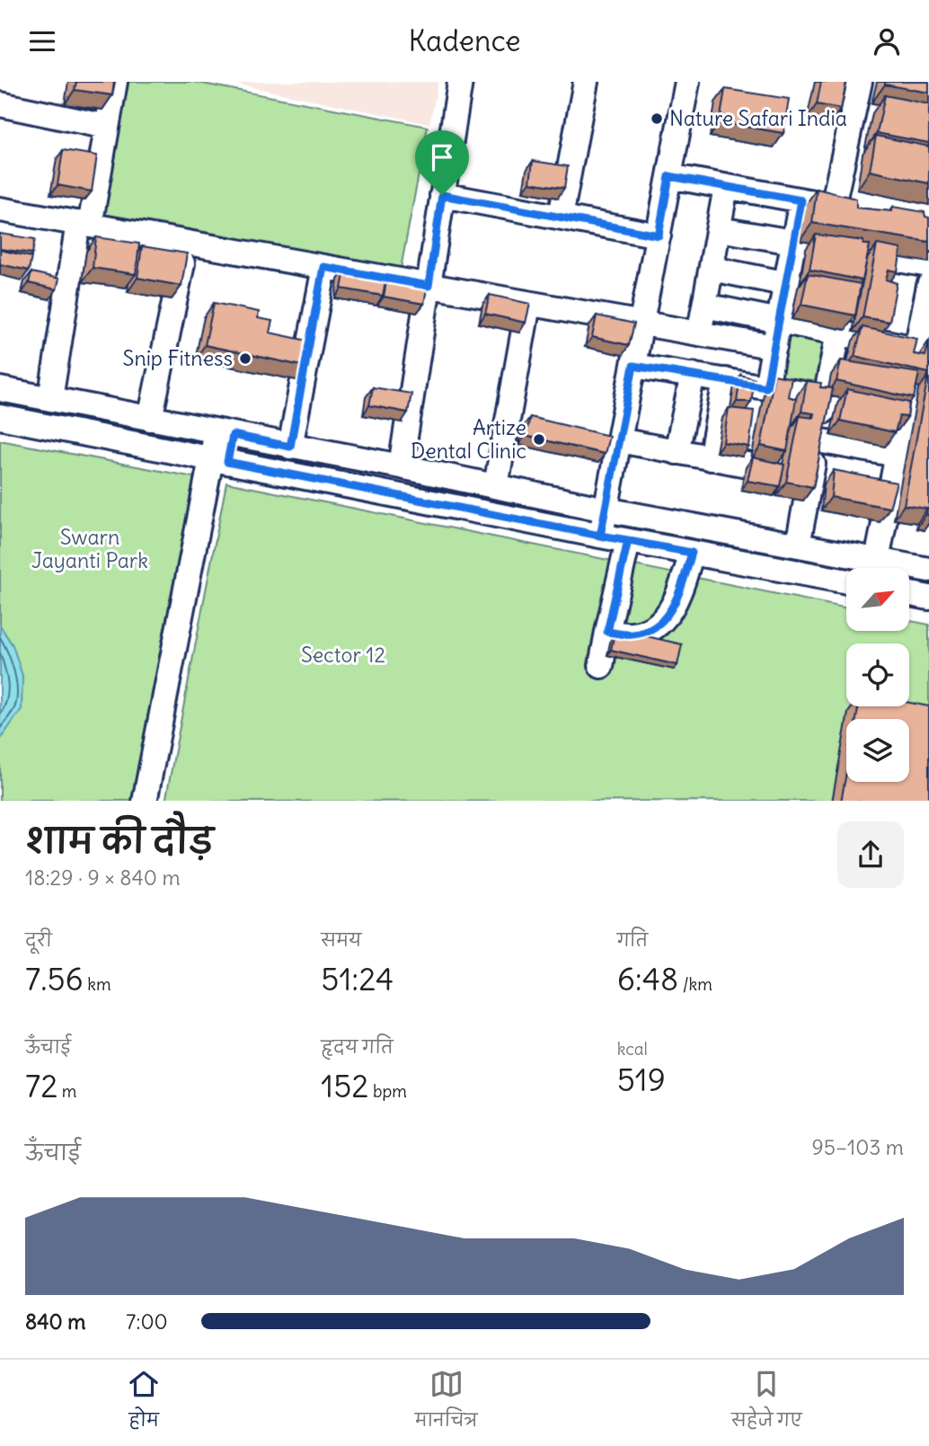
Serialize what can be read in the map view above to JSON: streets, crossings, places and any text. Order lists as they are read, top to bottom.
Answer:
{
  "parks": ["Swarn Jayanti Park", "Sector 12"],
  "places": ["Nature Safari India", "Snip Fitness", "Artize Dental Clinic"],
  "north": "top right",
  "page": {
    "header": "Kadence",
    "heading": ["शाम की दौड़", "18:29 · 9 × 840 m"],
    "stats": [
      ["दूरी", "7.56 km"],
      ["समय", "51:24"],
      ["गति", "6:48 /km"],
      ["ऊँचाई", "72 m"],
      ["हृदय गति", "152 bpm"],
      ["kcal", "519"]
    ],
    "chart": ["ऊँचाई", "95–103 m"],
    "list": [
      {
        "name": "840 m",
        "note": "7:00"
      }
    ],
    "tabs": ["होम", "मानचित्र", "सहेजे गए"]
  }
}
